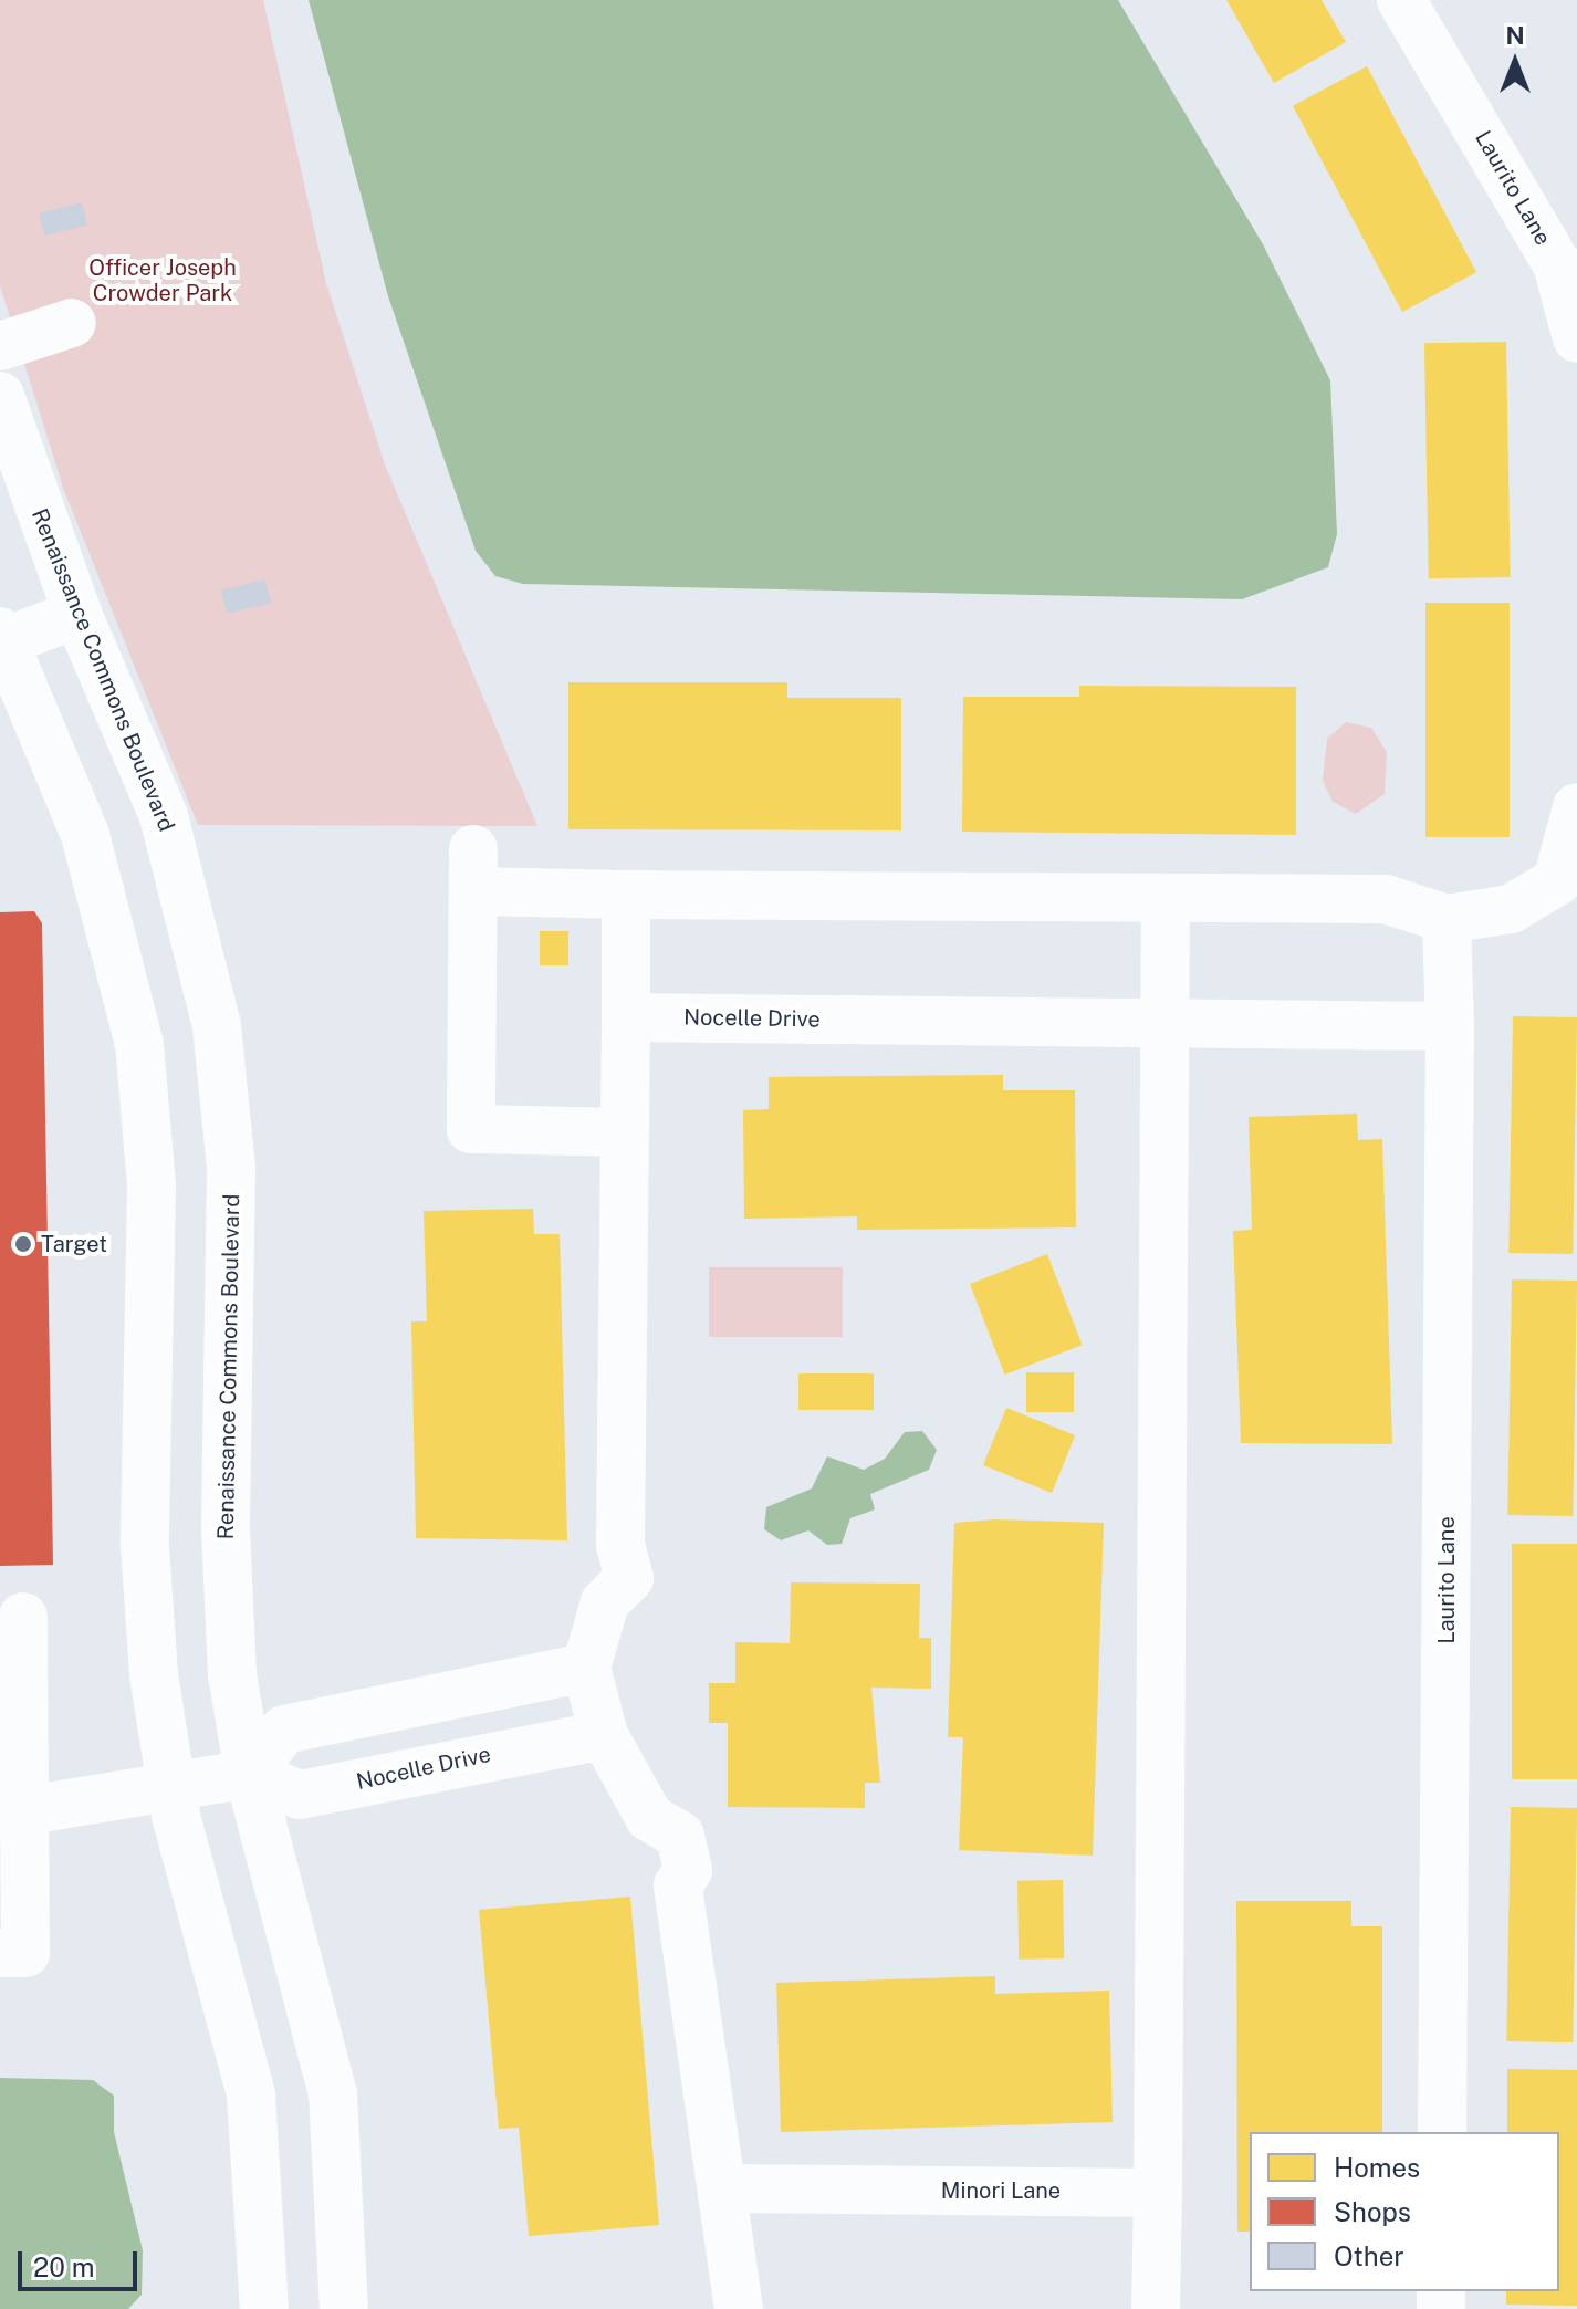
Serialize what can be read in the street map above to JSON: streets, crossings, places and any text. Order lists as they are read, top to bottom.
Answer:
{
  "streets": {
    "street": [
      "Laurito Lane",
      "Renaissance Commons Boulevard",
      "Nocelle Drive",
      "Minori Lane"
    ]
  },
  "crossings": [
    ["Laurito Lane", "Nocelle Drive"],
    ["Renaissance Commons Boulevard", "Nocelle Drive"]
  ],
  "parks": ["Officer Joseph Crowder Park"],
  "places": ["Target"],
  "legend": ["Homes", "Shops", "Other"],
  "scale_bar": "20 m",
  "north": "top"
}
